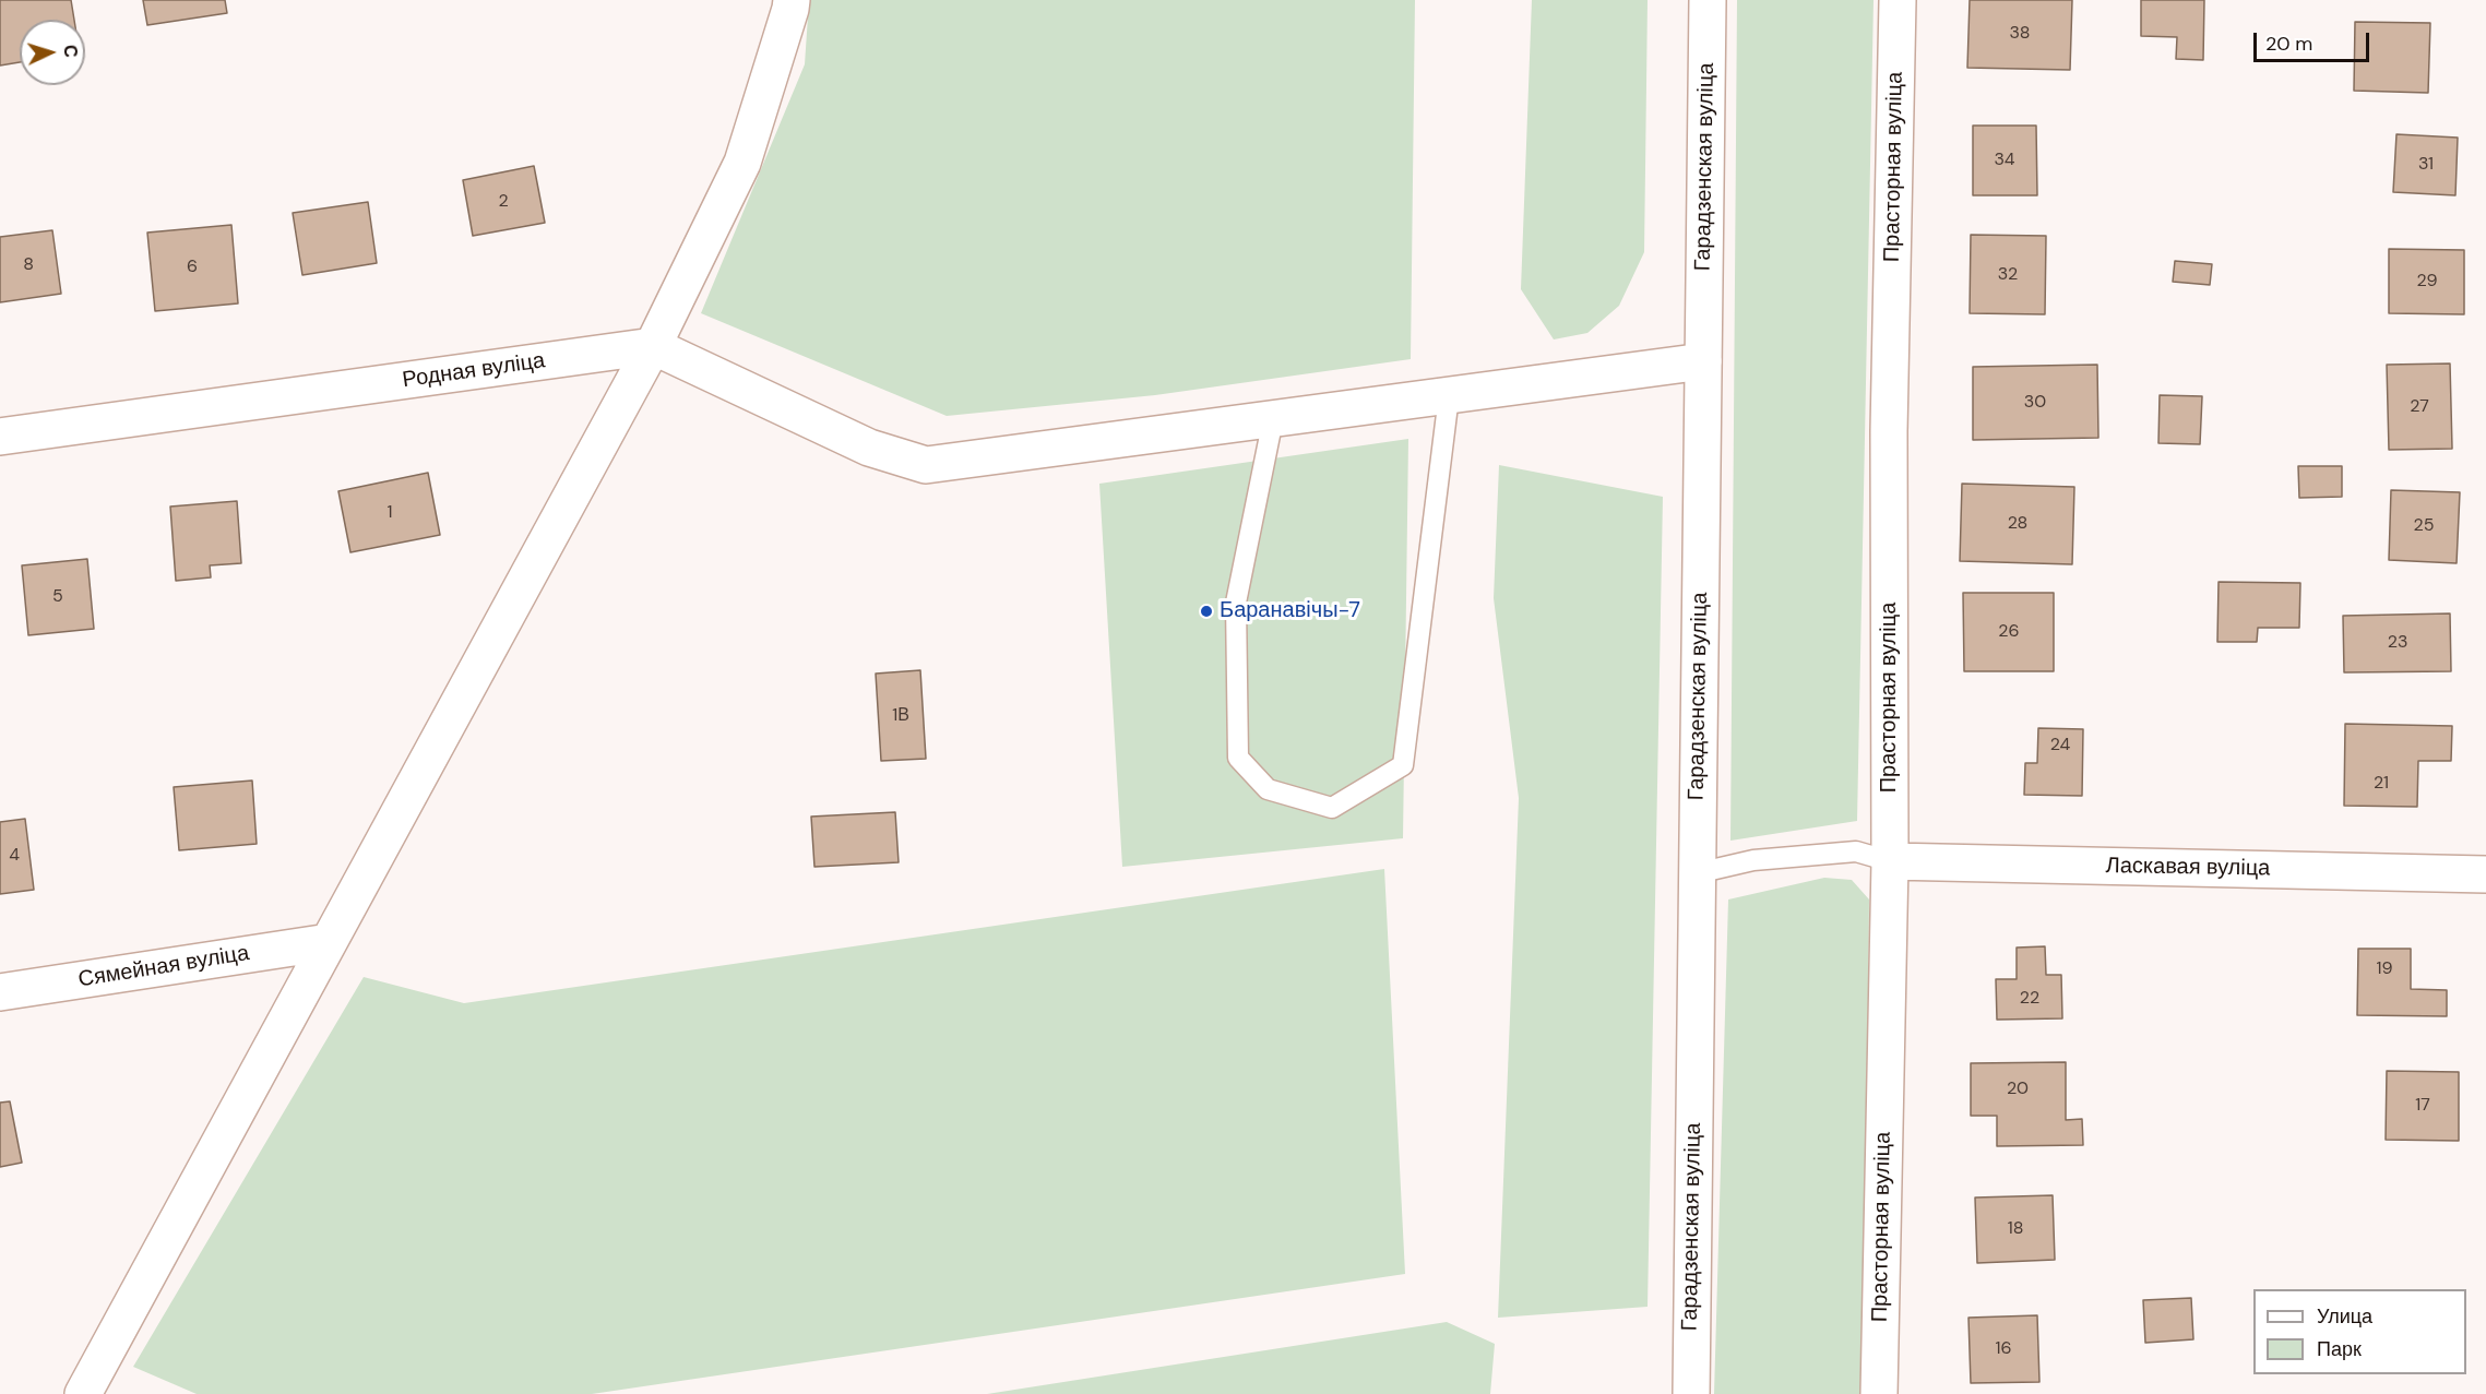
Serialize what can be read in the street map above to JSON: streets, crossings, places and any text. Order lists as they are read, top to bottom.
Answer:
{
  "streets": {
    "street": [
      "Гарадзенская вуліца",
      "Прасторная вуліца",
      "Родная вуліца",
      "Ласкавая вуліца",
      "Сямейная вуліца"
    ]
  },
  "crossings": [
    ["Прасторная вуліца", "Ласкавая вуліца"]
  ],
  "places": ["Баранавічы-7"],
  "house_numbers": [
    "38",
    "34",
    "31",
    "2",
    "8",
    "6",
    "32",
    "29",
    "30",
    "27",
    "1",
    "28",
    "25",
    "5",
    "26",
    "23",
    "1В",
    "24",
    "21",
    "4",
    "19",
    "22",
    "20",
    "17",
    "18",
    "16"
  ],
  "legend": ["Улица", "Парк"],
  "scale_bar": "20 m",
  "north": "right"
}
